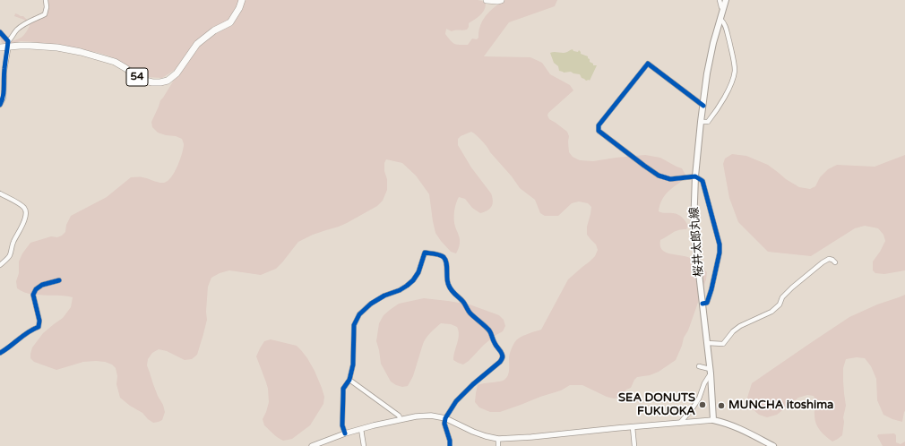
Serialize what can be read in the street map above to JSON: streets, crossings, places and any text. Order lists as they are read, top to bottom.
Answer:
{
  "streets": {
    "main road": ["54", "桜井太郎丸線"]
  },
  "places": ["SEA DONUTS FUKUOKA", "MUNCHA itoshima"]
}
